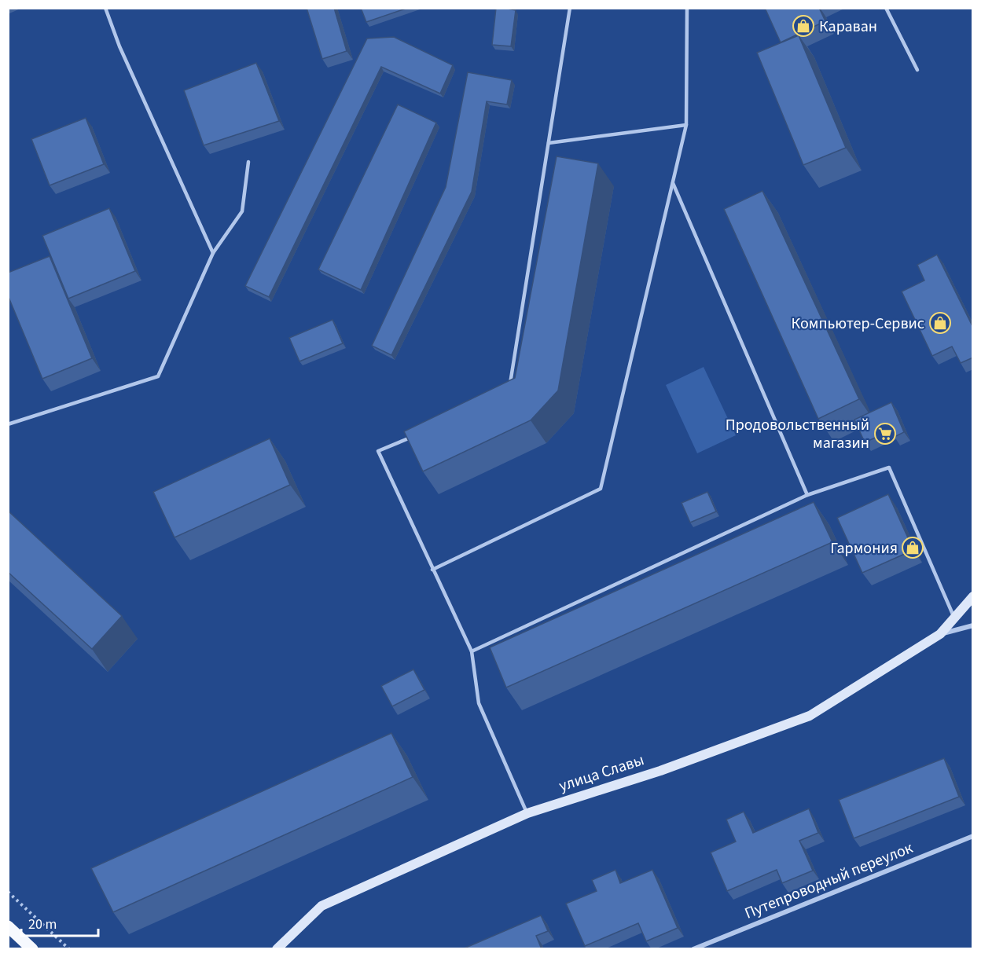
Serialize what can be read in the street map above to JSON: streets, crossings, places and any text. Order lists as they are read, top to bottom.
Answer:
{
  "streets": {
    "main road": ["улица Славы"],
    "street": ["Путепроводный переулок"]
  },
  "places": {
    "shop": ["Караван", "Компьютер-Сервис", "Гармония"],
    "supermarket": ["Продовольственный магазин"]
  },
  "scale_bar": "20 m"
}
